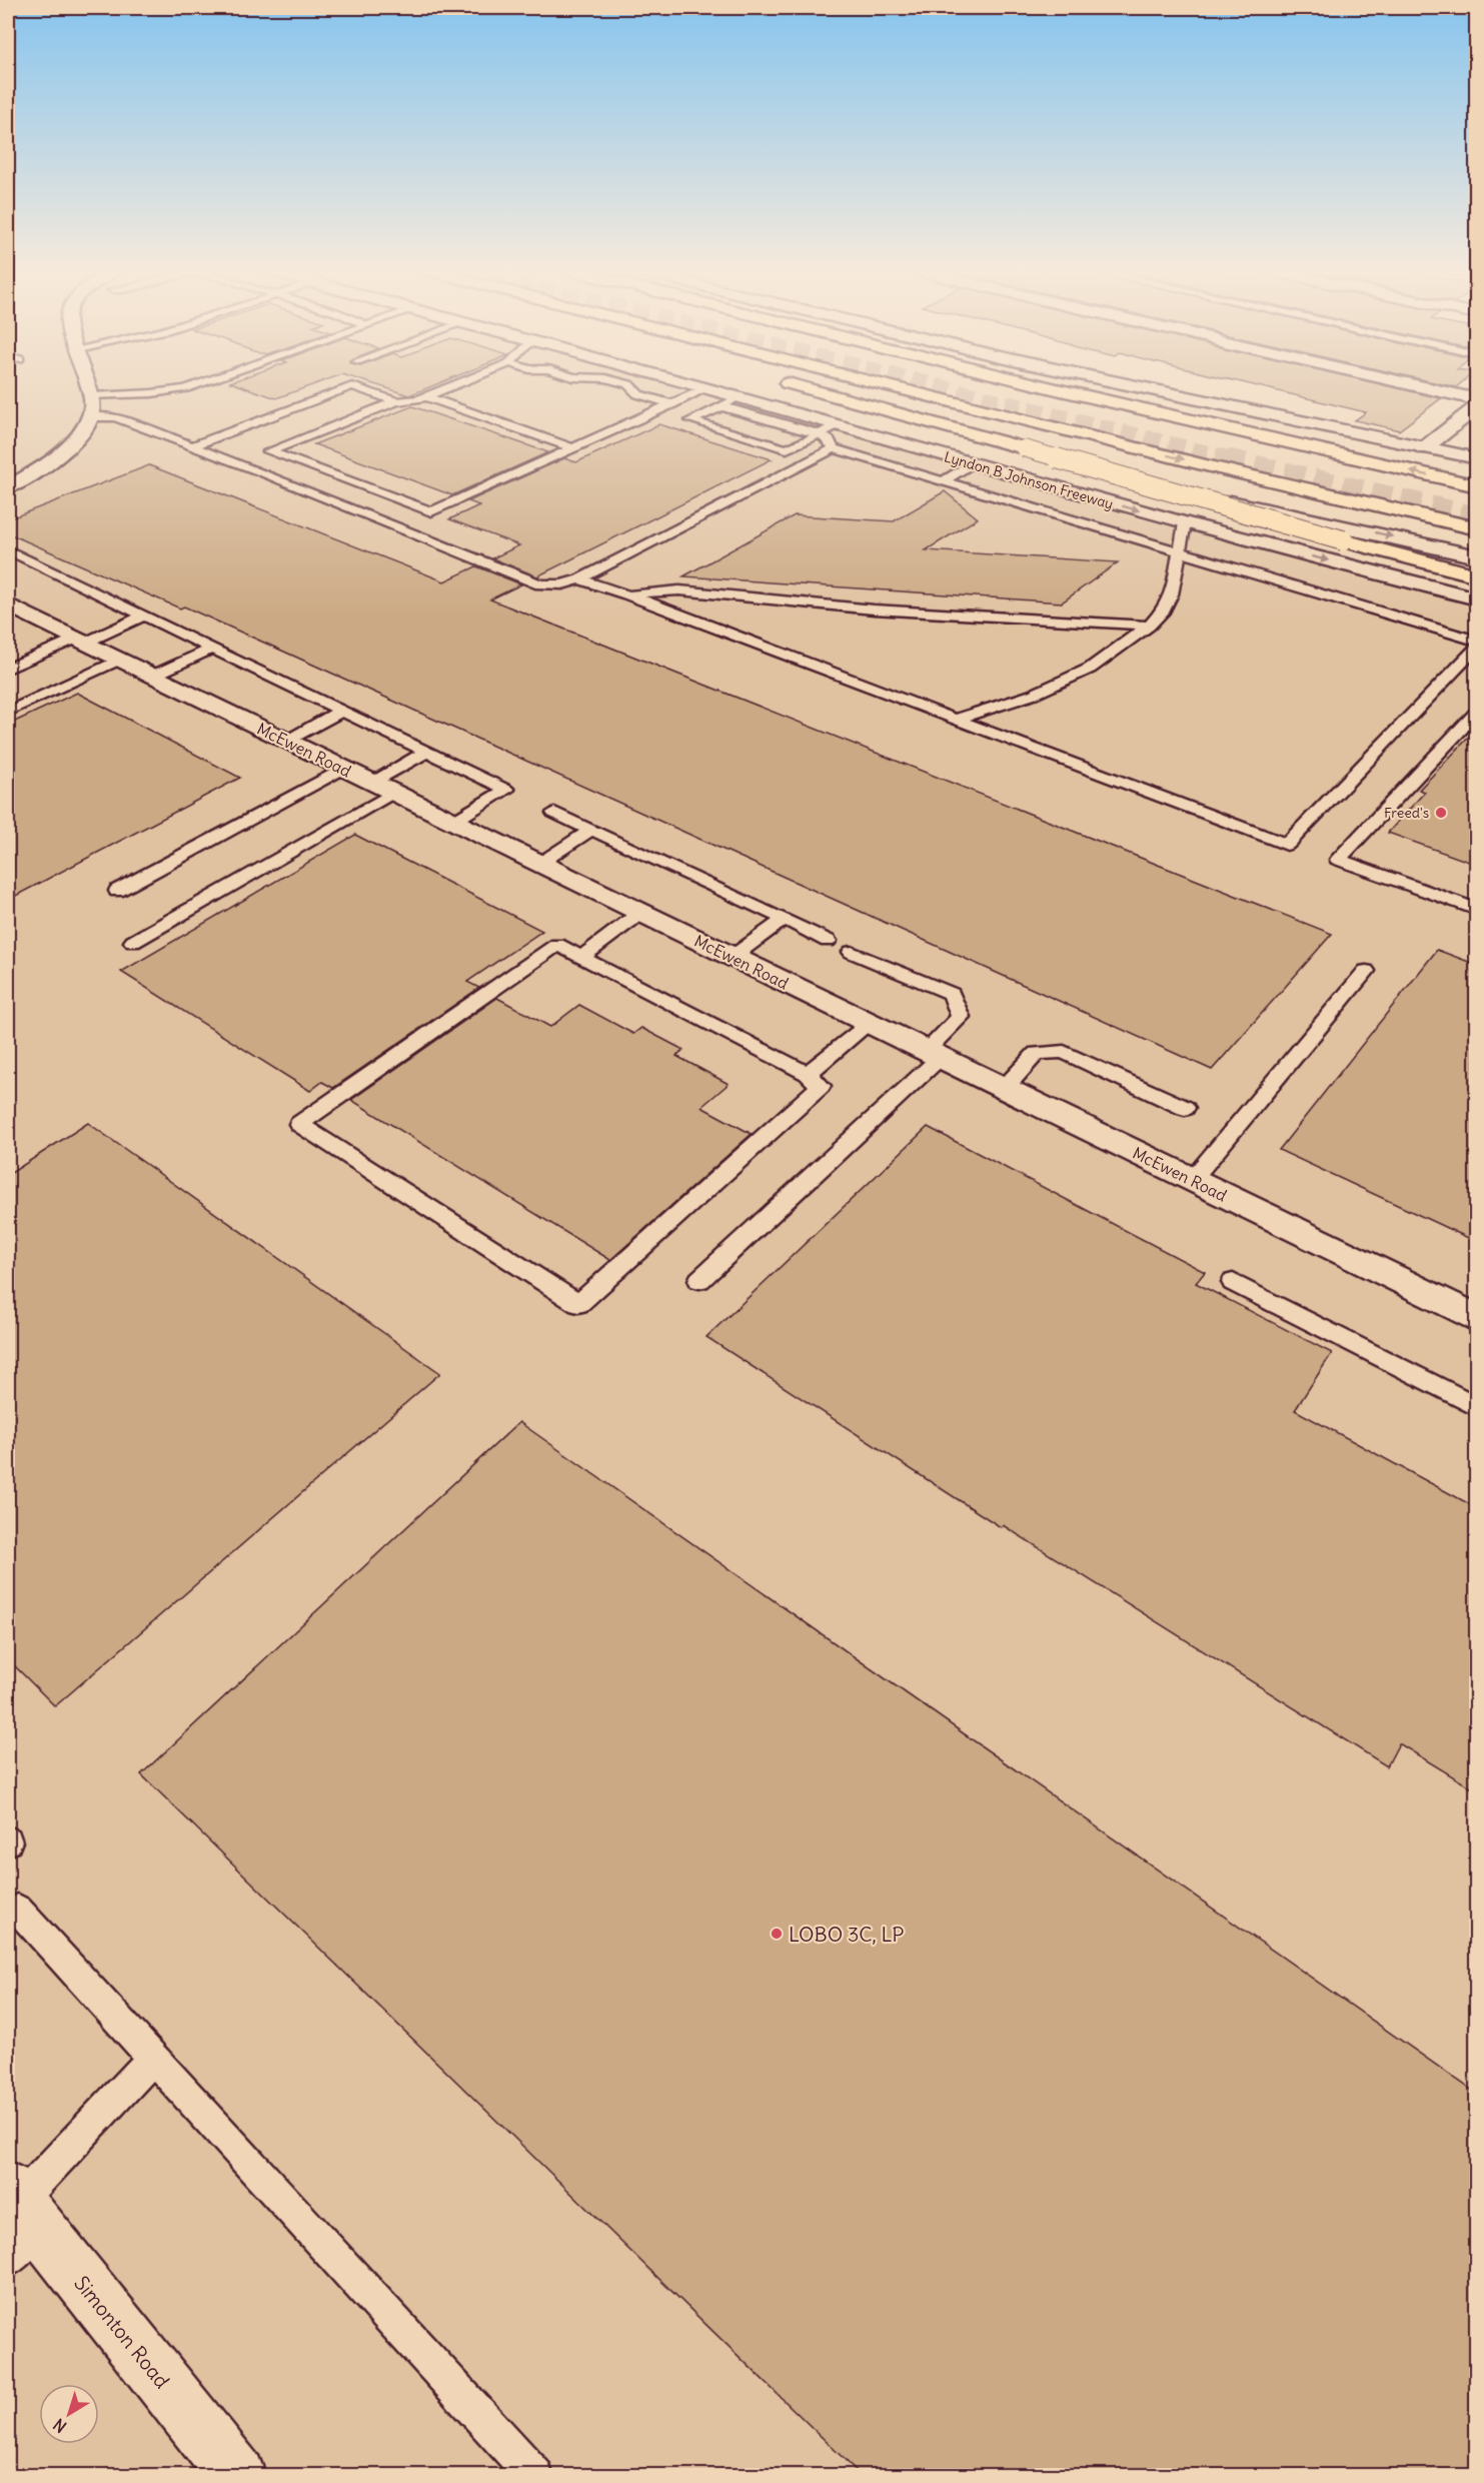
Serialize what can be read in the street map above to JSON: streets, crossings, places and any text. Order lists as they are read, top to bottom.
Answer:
{
  "streets": {
    "main road": ["Lyndon B Johnson Freeway", "McEwen Road", "Simonton Road"]
  },
  "places": ["Freed's", "LOBO 3C, LP"],
  "north": "bottom left"
}
